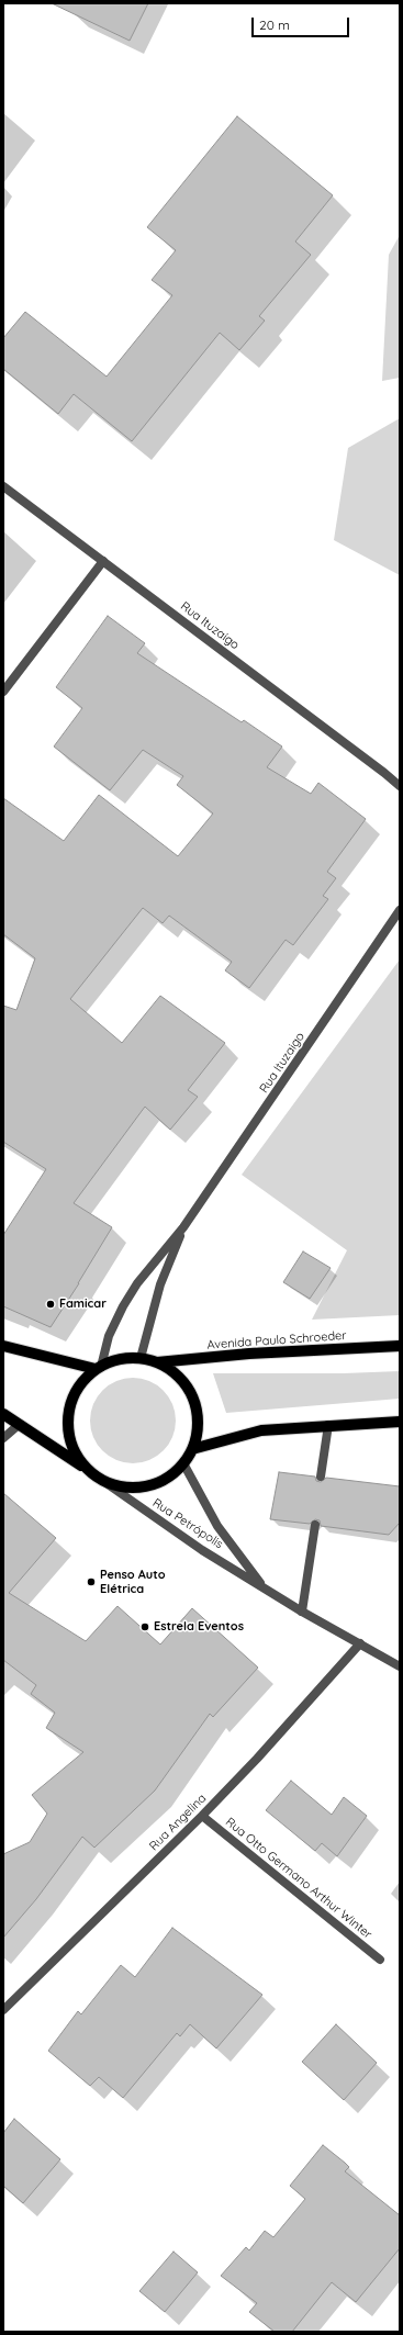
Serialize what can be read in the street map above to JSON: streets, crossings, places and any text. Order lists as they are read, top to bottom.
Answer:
{
  "streets": {
    "main road": ["Avenida Paulo Schroeder"],
    "street": [
      "Rua Ituzaigo",
      "Rua Petrópolis",
      "Rua Angelina",
      "Rua Otto Germano Arthur Winter"
    ]
  },
  "crossings": [
    ["Rua Ituzaigo", "Avenida Paulo Schroeder"],
    ["Rua Ituzaigo", "Rua Petrópolis"],
    ["Avenida Paulo Schroeder", "Rua Petrópolis"],
    ["Rua Petrópolis", "Rua Angelina"],
    ["Rua Angelina", "Rua Otto Germano Arthur Winter"]
  ],
  "places": ["Famicar", "Penso Auto Elétrica", "Estrela Eventos"],
  "scale_bar": "20 m"
}
